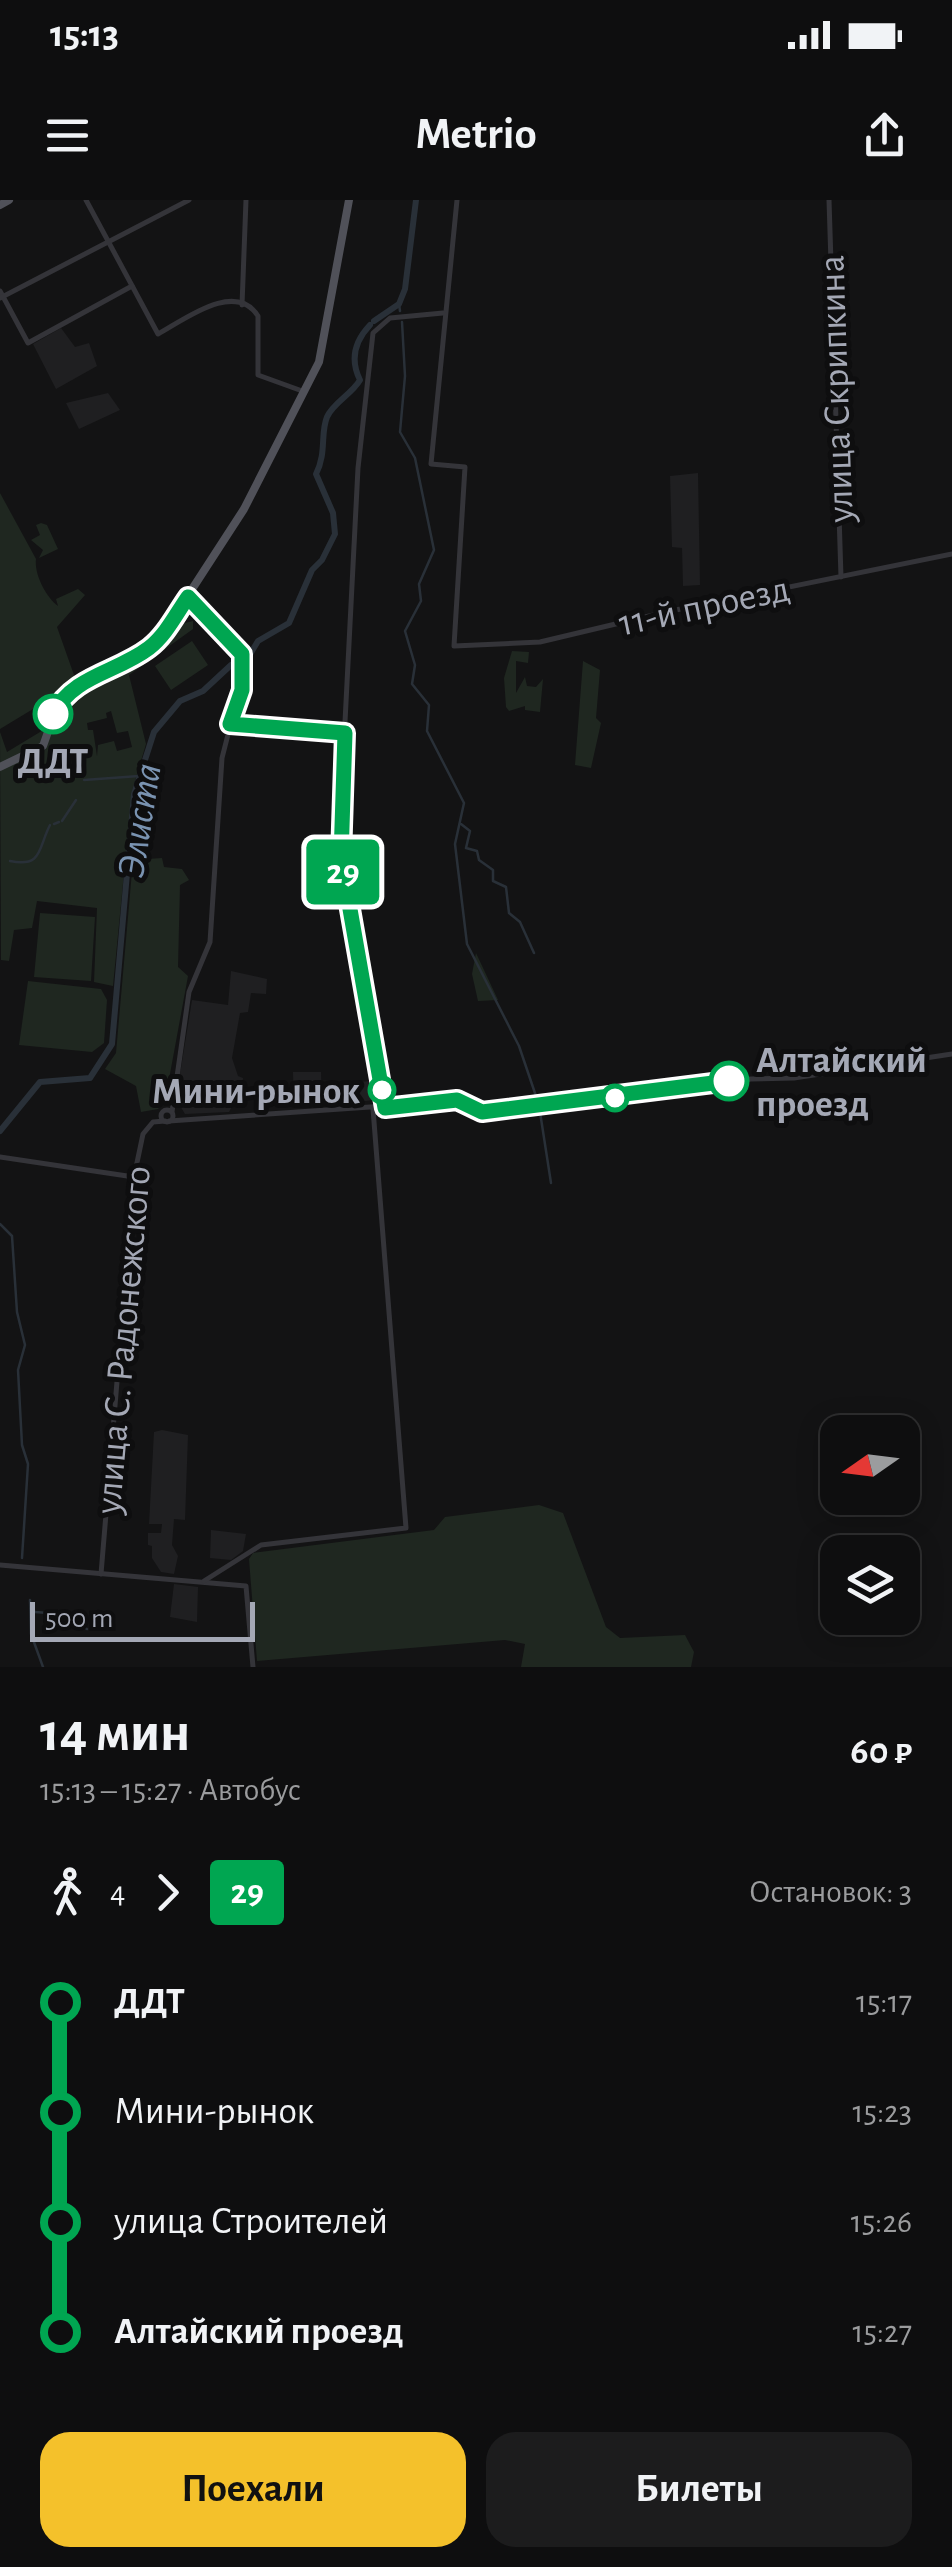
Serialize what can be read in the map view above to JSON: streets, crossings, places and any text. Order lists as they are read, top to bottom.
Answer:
{
  "streets": {
    "street": ["улица Скрипкина", "11-й проезд", "улица С. Радонежского"]
  },
  "crossings": [
    ["улица Скрипкина", "11-й проезд"]
  ],
  "water": ["Элиста"],
  "places": ["ДДТ", "Алтайский проезд", "Мини-рынок"],
  "lines": ["bus line 29"],
  "scale_bar": "500 m",
  "north": "left",
  "page": {
    "status": "15:13",
    "header": "Metrio",
    "on_map": "29",
    "scale": "500 m",
    "heading": ["14 мин", "15:13 – 15:27 · Автобус", "60 ₽"],
    "legs": ["4", "29", "Остановок: 3"],
    "list": [
      {
        "name": "ДДТ",
        "value": "15:17"
      },
      {
        "name": "Мини-рынок",
        "value": "15:23"
      },
      {
        "name": "улица Строителей",
        "value": "15:26"
      },
      {
        "name": "Алтайский проезд",
        "value": "15:27"
      }
    ],
    "buttons": ["Поехали", "Билеты"]
  }
}
